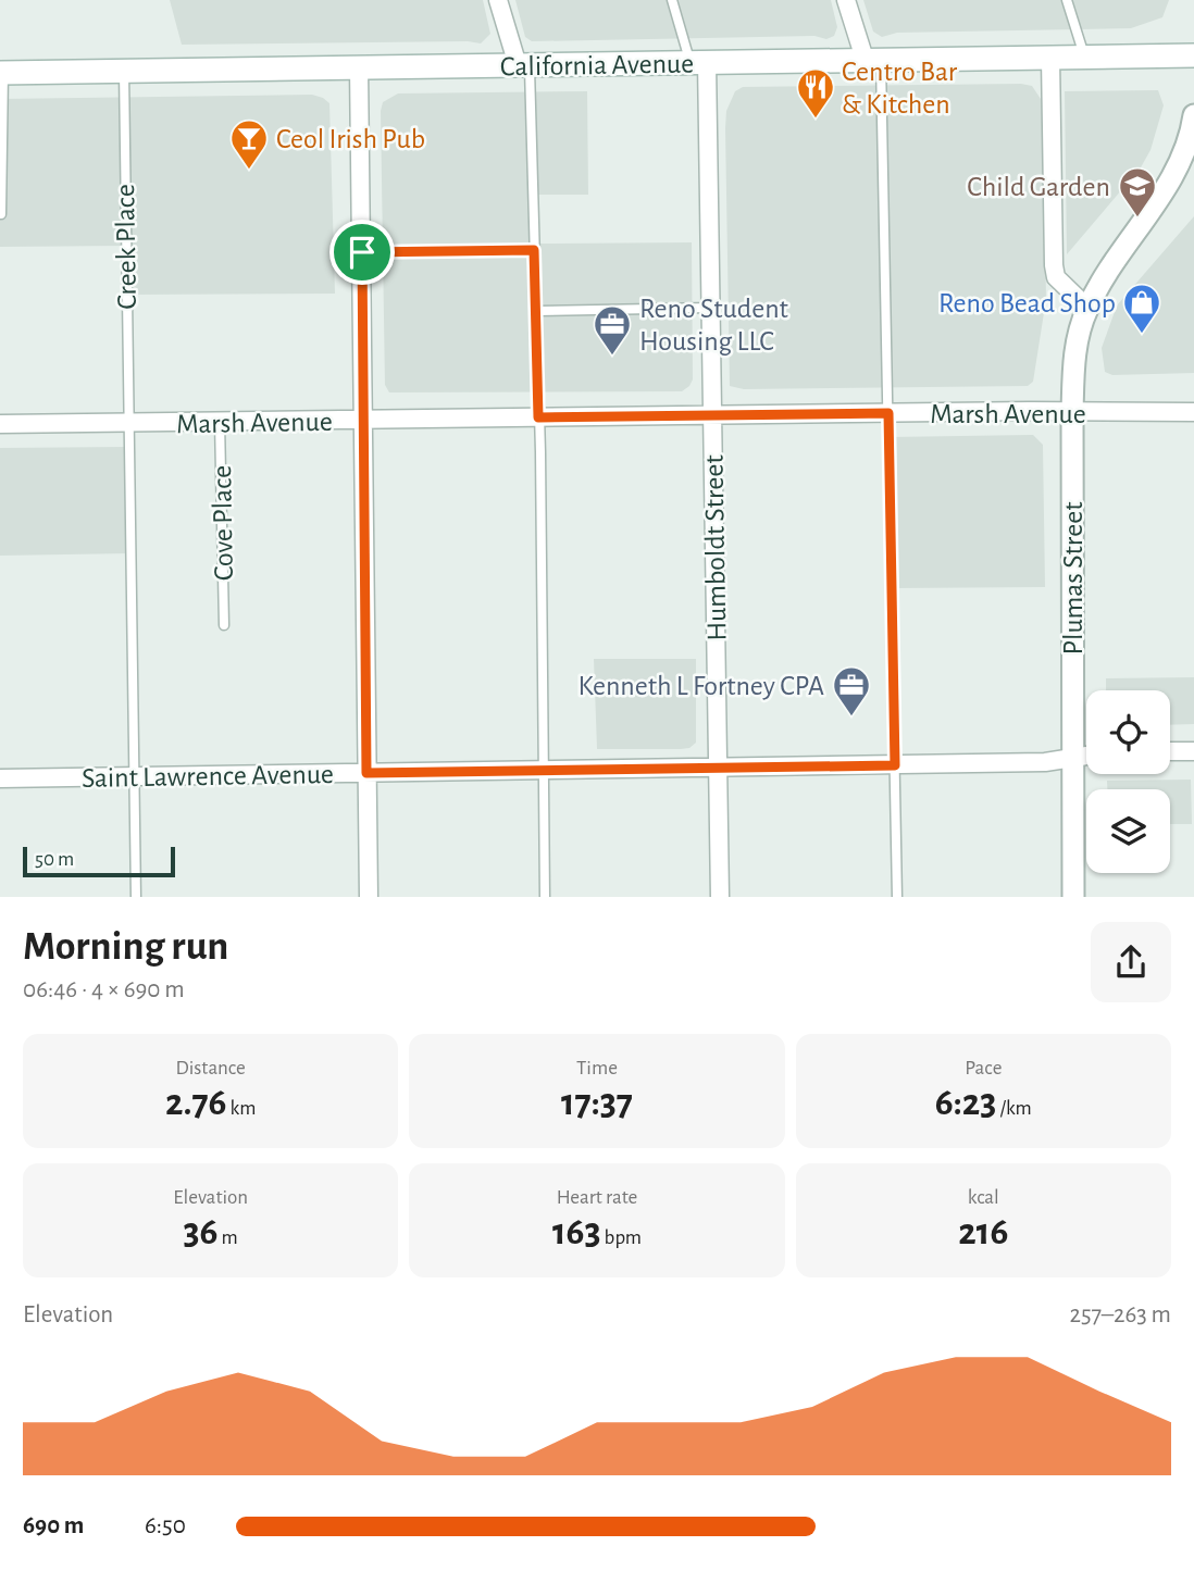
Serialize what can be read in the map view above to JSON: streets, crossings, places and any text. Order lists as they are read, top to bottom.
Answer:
{
  "streets": {
    "main road": ["California Avenue"],
    "street": [
      "Marsh Avenue",
      "Humboldt Street",
      "Plumas Street",
      "Saint Lawrence Avenue"
    ],
    "lane": ["Creek Place", "Cove Place"]
  },
  "crossings": [
    ["California Avenue", "Creek Place"],
    ["California Avenue", "Humboldt Street"],
    ["Creek Place", "Marsh Avenue"],
    ["Creek Place", "Saint Lawrence Avenue"],
    ["Marsh Avenue", "Cove Place"],
    ["Marsh Avenue", "Humboldt Street"],
    ["Marsh Avenue", "Plumas Street"],
    ["Humboldt Street", "Saint Lawrence Avenue"],
    ["Plumas Street", "Saint Lawrence Avenue"]
  ],
  "places": {
    "restaurant": ["Centro Bar & Kitchen"],
    "bar": ["Ceol Irish Pub"],
    "school or university": ["Child Garden"],
    "shop": ["Reno Bead Shop"],
    "office": ["Reno Student Housing LLC", "Kenneth L Fortney CPA"]
  },
  "scale_bar": "50 m",
  "page": {
    "scale": "50 m",
    "heading": ["Morning run", "06:46 · 4 × 690 m"],
    "stats": [
      ["Distance", "2.76 km"],
      ["Time", "17:37"],
      ["Pace", "6:23 /km"],
      ["Elevation", "36 m"],
      ["Heart rate", "163 bpm"],
      ["kcal", "216"]
    ],
    "chart": ["Elevation", "257–263 m"],
    "list": [
      {
        "name": "690 m",
        "note": "6:50"
      }
    ]
  }
}
